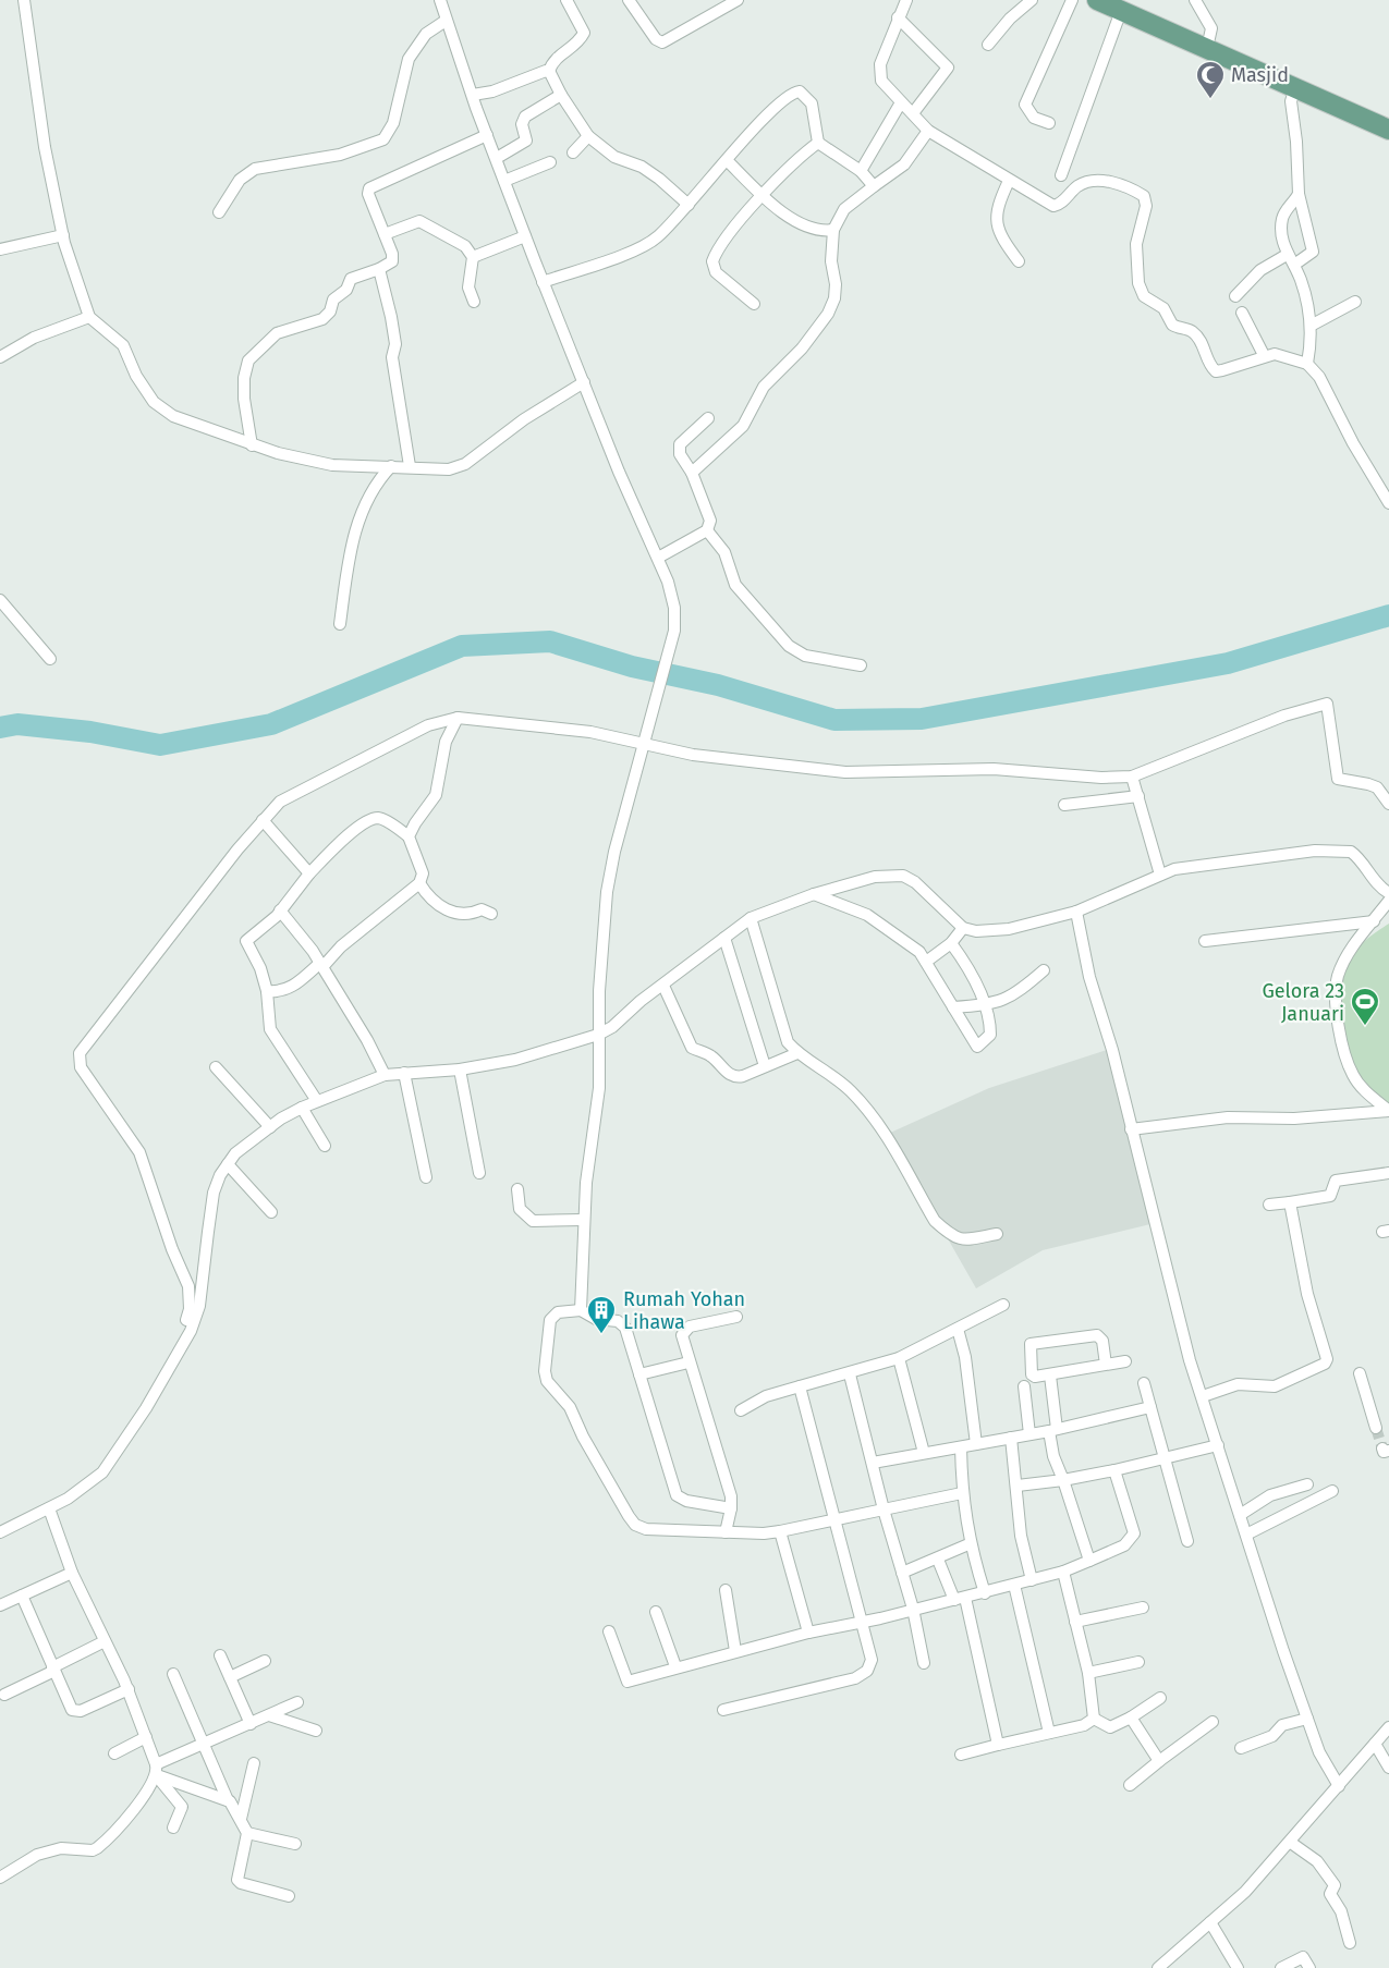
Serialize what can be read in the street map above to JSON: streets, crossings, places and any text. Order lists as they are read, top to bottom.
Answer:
{
  "places": {
    "mosque": ["Masjid"],
    "sports": ["Gelora 23 Januari"],
    "building": ["Rumah Yohan Lihawa"]
  }
}
